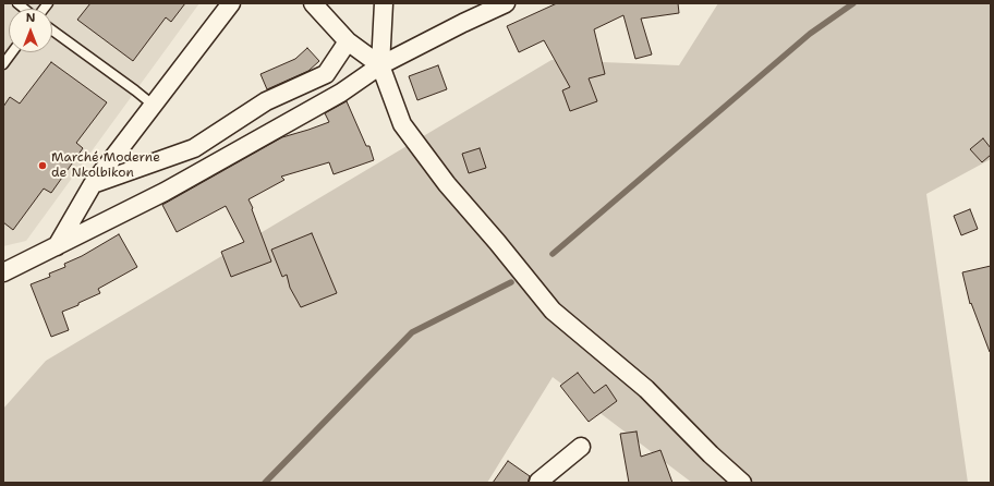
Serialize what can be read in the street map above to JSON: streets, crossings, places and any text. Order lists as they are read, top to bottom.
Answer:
{
  "places": ["Marché Moderne de Nkolbikon"],
  "north": "top"
}
